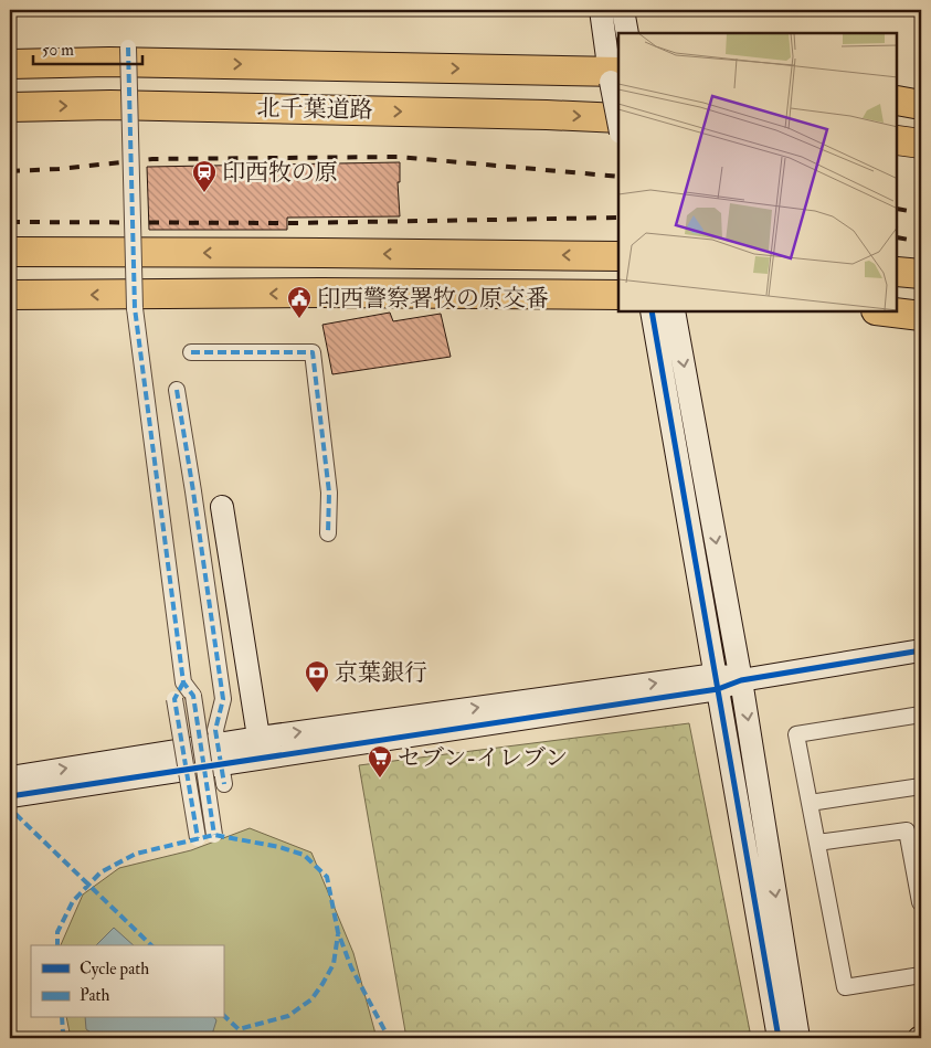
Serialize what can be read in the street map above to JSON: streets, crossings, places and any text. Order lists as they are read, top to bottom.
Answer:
{
  "streets": {
    "highway": ["北千葉道路"]
  },
  "places": {
    "station": ["印西牧の原"],
    "public building": ["印西警察署牧の原交番"],
    "bank": ["京葉銀行"],
    "supermarket": ["セブン-イレブン"]
  },
  "legend": ["Cycle path", "Path"],
  "scale_bar": "50 m"
}
